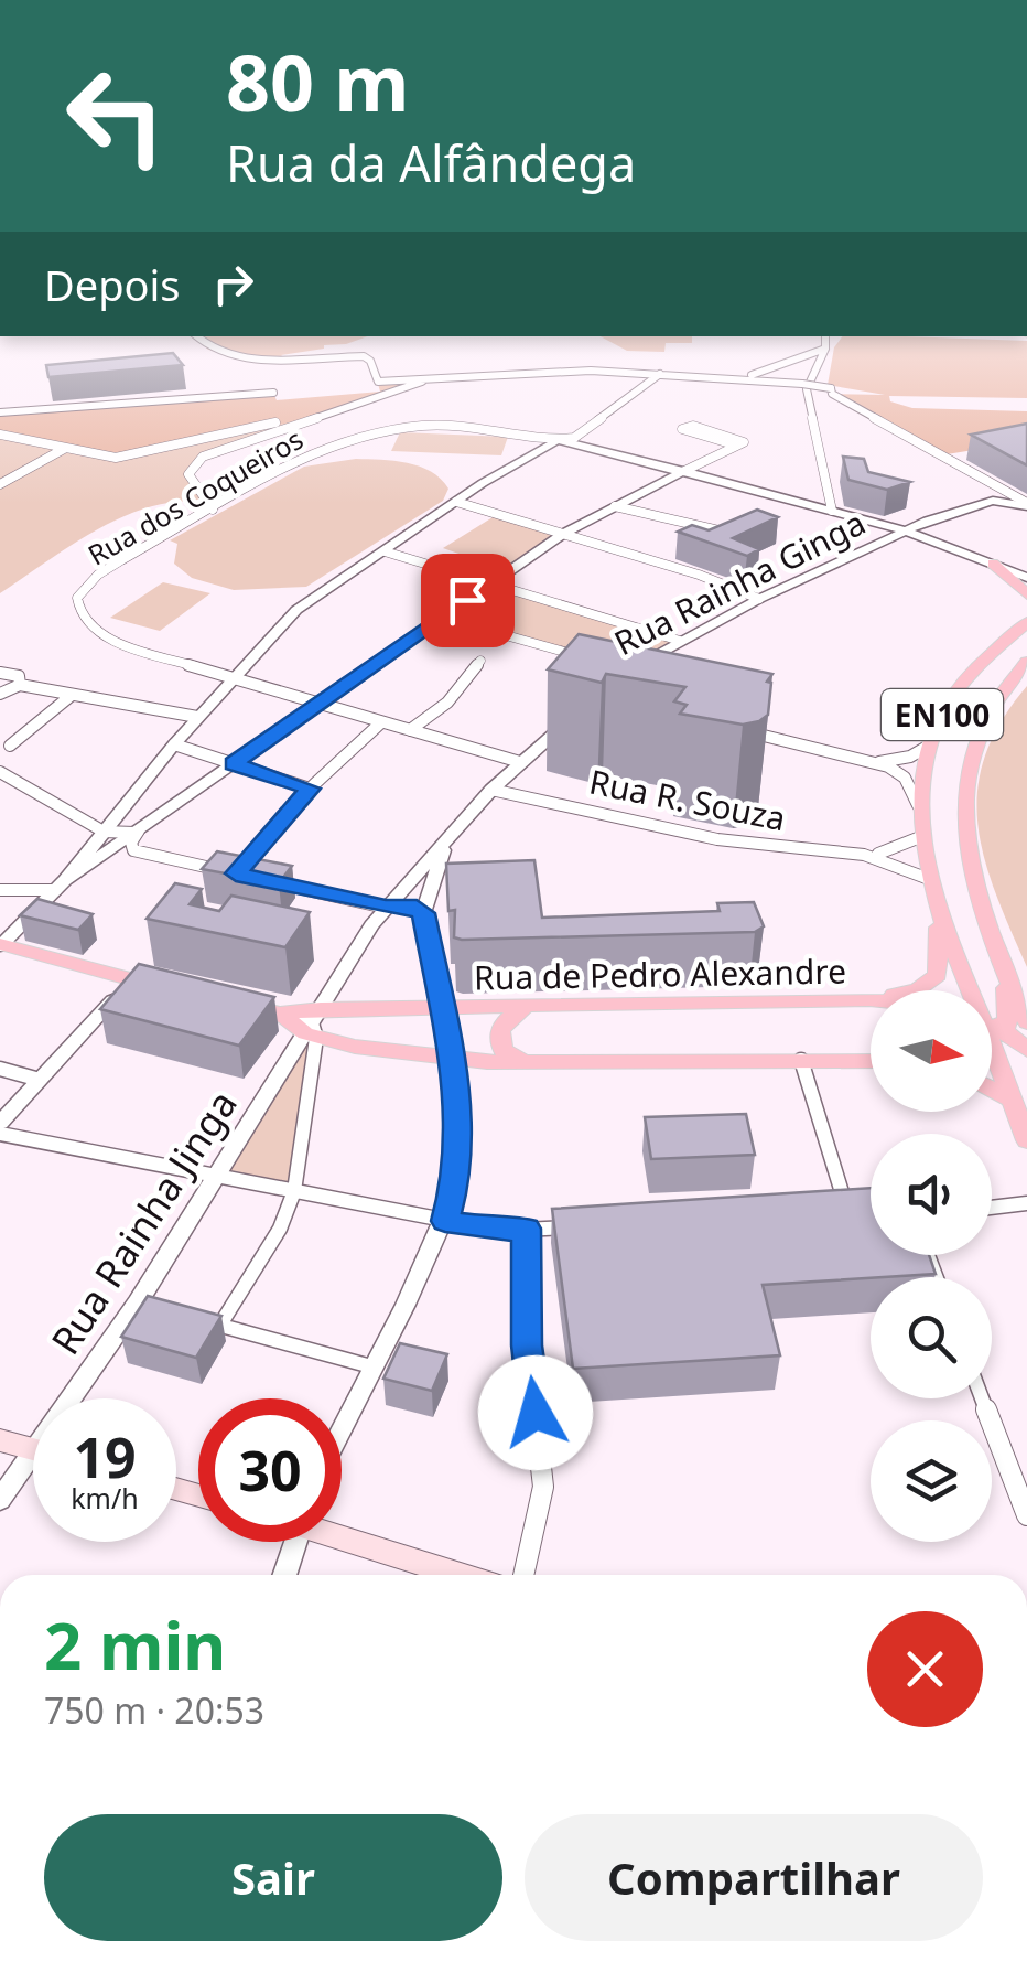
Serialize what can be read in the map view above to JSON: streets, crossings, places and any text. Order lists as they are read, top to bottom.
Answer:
{
  "streets": {
    "main road": ["EN100", "Rua de Pedro Alexandre"],
    "street": [
      "Rua dos Coqueiros",
      "Rua Rainha Ginga",
      "Rua R. Souza",
      "Rua Rainha Jinga"
    ]
  },
  "crossings": [
    ["Rua de Pedro Alexandre", "Rua Rainha Jinga"]
  ],
  "north": "right",
  "page": {
    "turn": ["80 m", "Rua da Alfândega"],
    "then": "Depois",
    "speed": "19 km/h",
    "limit": "30",
    "heading": ["2 min", "750 m · 20:53"],
    "buttons": ["Sair", "Compartilhar"]
  }
}
